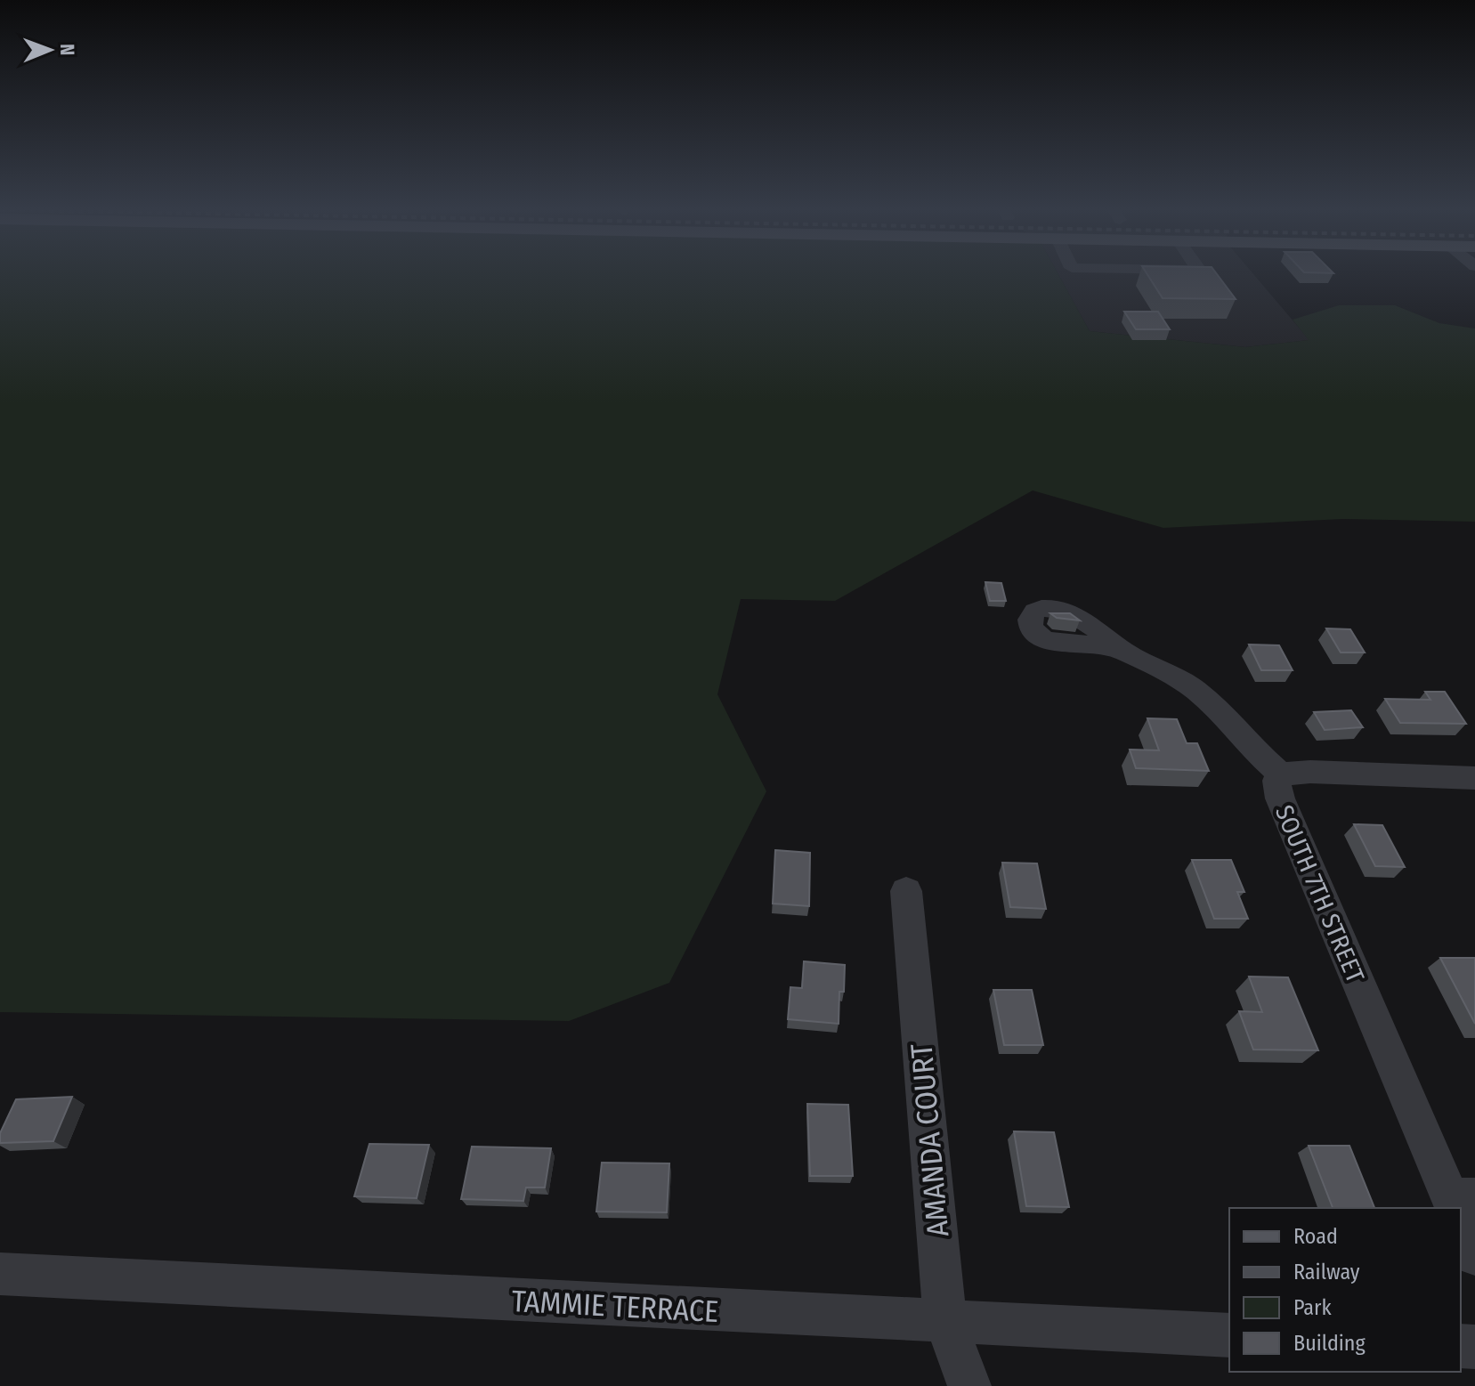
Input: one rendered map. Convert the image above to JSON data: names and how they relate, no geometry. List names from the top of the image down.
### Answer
{
  "streets": {
    "street": ["SOUTH 7TH STREET", "AMANDA COURT", "TAMMIE TERRACE"]
  },
  "crossings": [
    ["AMANDA COURT", "TAMMIE TERRACE"]
  ],
  "legend": [
    "Road",
    "Railway",
    "Park",
    "Building"
  ],
  "north": "right"
}
